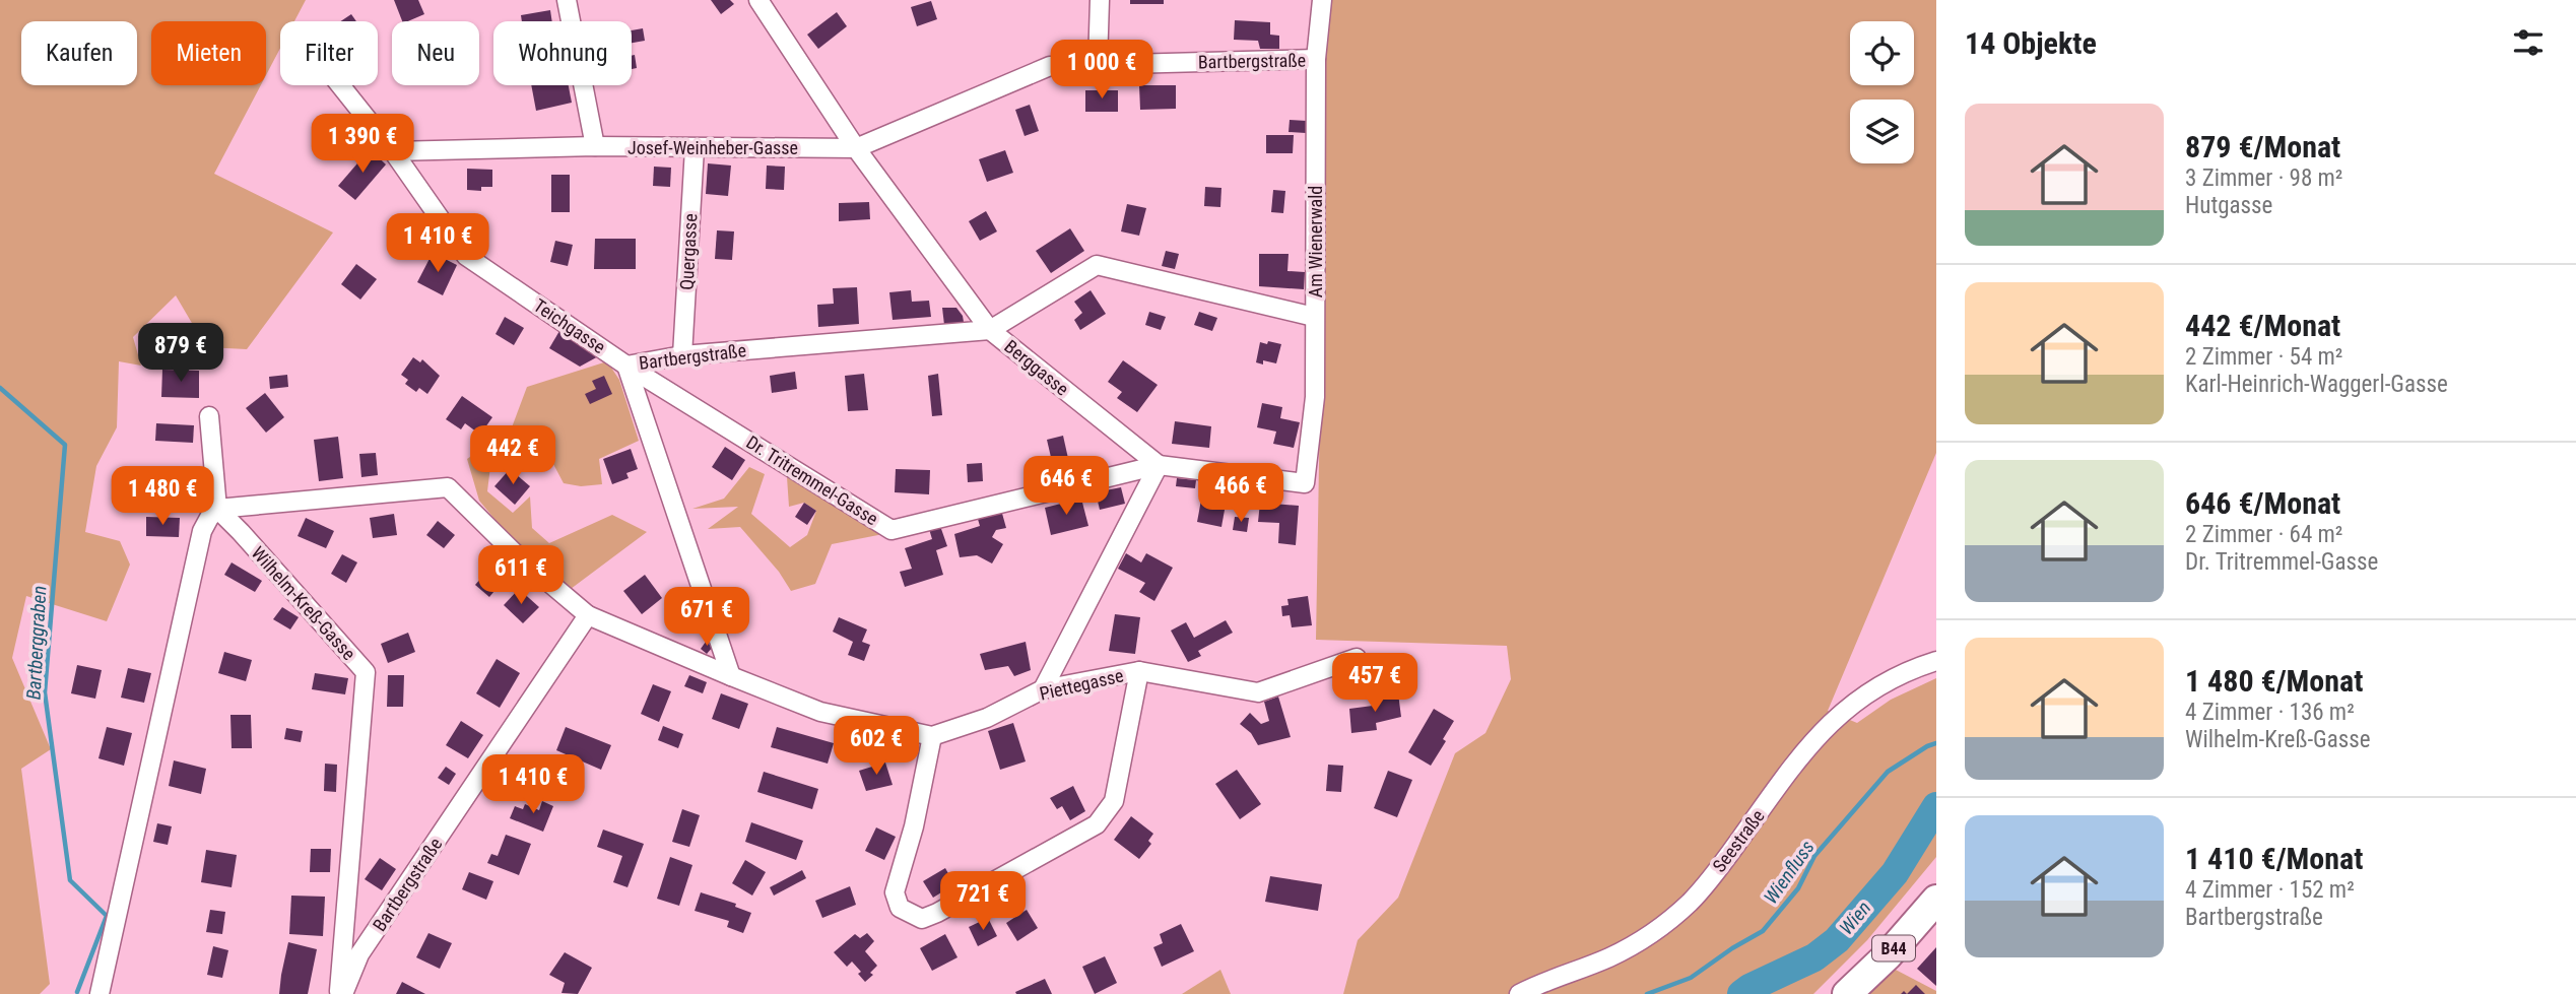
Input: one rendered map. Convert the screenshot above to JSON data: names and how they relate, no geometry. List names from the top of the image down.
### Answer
{
  "streets": {
    "main road": ["B44"],
    "street": [
      "Bartbergstraße",
      "Josef-Weinheber-Gasse",
      "Am Wienerwald",
      "Quergasse",
      "Teichgasse",
      "Berggasse",
      "Dr. Tritremmel-Gasse",
      "Wilhelm-Kreß-Gasse",
      "Piettegasse",
      "Seestraße"
    ]
  },
  "crossings": [
    ["Bartbergstraße", "Josef-Weinheber-Gasse"],
    ["Bartbergstraße", "Am Wienerwald"],
    ["Bartbergstraße", "Quergasse"],
    ["Bartbergstraße", "Teichgasse"],
    ["Bartbergstraße", "Berggasse"],
    ["Bartbergstraße", "Dr. Tritremmel-Gasse"],
    ["Bartbergstraße", "Wilhelm-Kreß-Gasse"],
    ["Bartbergstraße", "Piettegasse"],
    ["Josef-Weinheber-Gasse", "Quergasse"],
    ["Josef-Weinheber-Gasse", "Teichgasse"],
    ["Am Wienerwald", "Berggasse"],
    ["Am Wienerwald", "Dr. Tritremmel-Gasse"],
    ["Teichgasse", "Dr. Tritremmel-Gasse"],
    ["Berggasse", "Dr. Tritremmel-Gasse"]
  ],
  "water": ["Bartberggraben", "Wienfluss", "Wien"],
  "page": {
    "heading": "14 Objekte",
    "chip": [
      "Kaufen",
      "Mieten",
      "Filter",
      "Neu",
      "Wohnung"
    ],
    "price": [
      "1 000 €",
      "1 390 €",
      "1 410 €",
      "879 €",
      "442 €",
      "646 €",
      "466 €",
      "1 480 €",
      "611 €",
      "671 €",
      "457 €",
      "602 €",
      "1 410 €",
      "721 €"
    ],
    "list": [
      {
        "name": "879 €/Monat",
        "note": "3 Zimmer · 98 m² · Hutgasse"
      },
      {
        "name": "442 €/Monat",
        "note": "2 Zimmer · 54 m² · Karl-Heinrich-Waggerl-Gasse"
      },
      {
        "name": "646 €/Monat",
        "note": "2 Zimmer · 64 m² · Dr. Tritremmel-Gasse"
      },
      {
        "name": "1 480 €/Monat",
        "note": "4 Zimmer · 136 m² · Wilhelm-Kreß-Gasse"
      },
      {
        "name": "1 410 €/Monat",
        "note": "4 Zimmer · 152 m² · Bartbergstraße"
      }
    ]
  }
}
